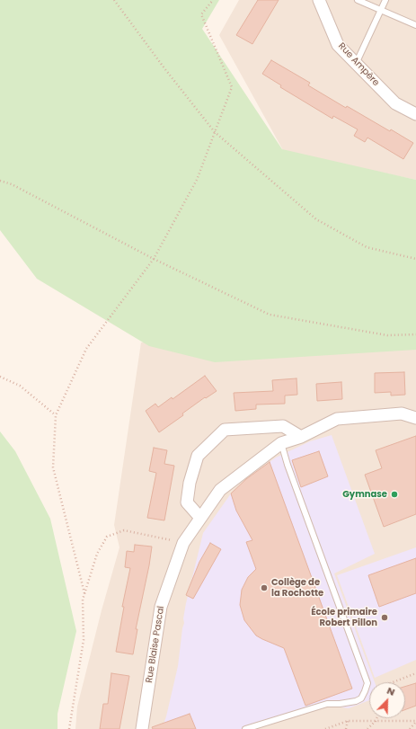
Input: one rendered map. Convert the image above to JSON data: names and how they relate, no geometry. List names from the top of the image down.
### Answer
{
  "streets": {
    "street": ["Rue Ampère", "Rue Blaise Pascal"]
  },
  "places": ["Gymnase", "Collège de la Rochotte", "École primaire Robert Pillon"],
  "north": "top right"
}
